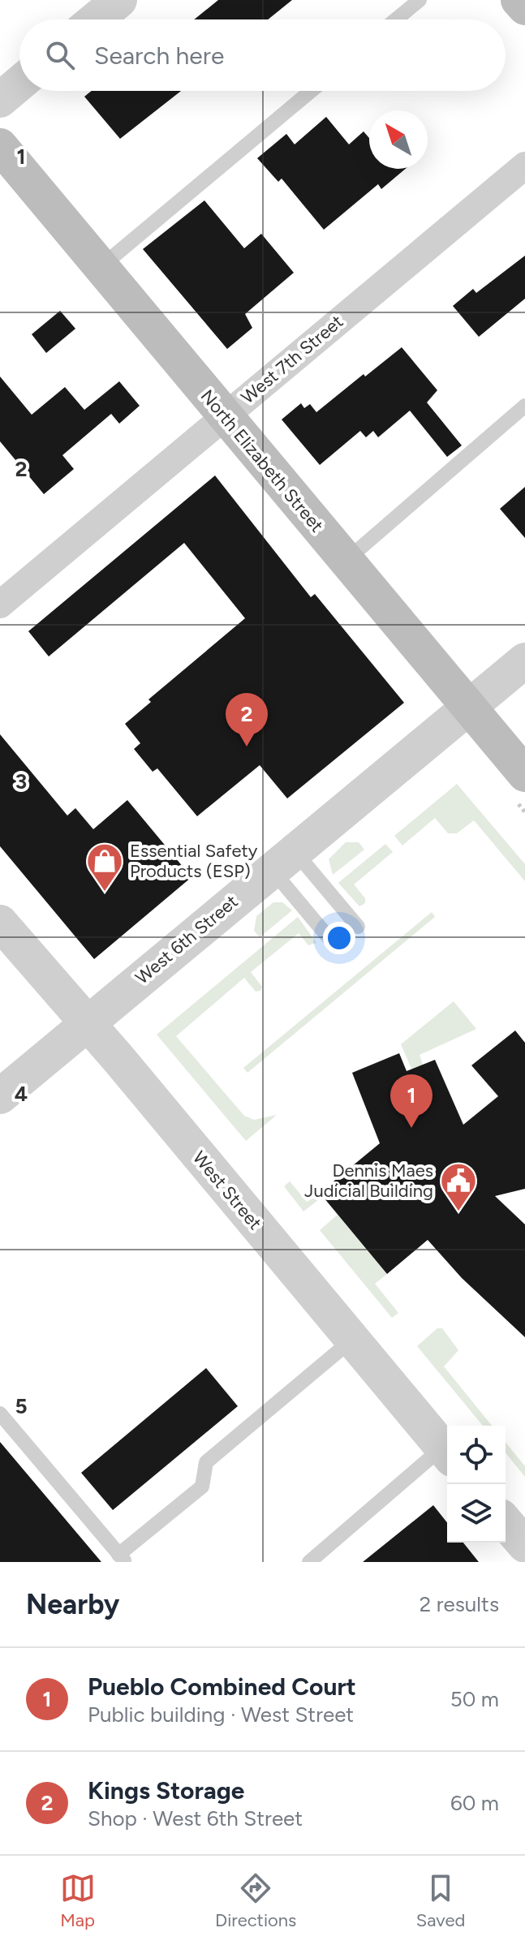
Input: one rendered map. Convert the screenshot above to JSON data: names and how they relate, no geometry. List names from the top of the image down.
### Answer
{
  "streets": {
    "main road": ["North Elizabeth Street"],
    "street": ["West 7th Street", "West 6th Street", "West Street"]
  },
  "crossings": [
    ["West 7th Street", "North Elizabeth Street"],
    ["North Elizabeth Street", "West 6th Street"],
    ["West 6th Street", "West Street"]
  ],
  "places": {
    "shop": ["Essential Safety Products (ESP)"],
    "public building": ["Dennis Maes Judicial Building"]
  },
  "north": "top left",
  "page": {
    "search": "Search here",
    "pins": ["2", "1"],
    "heading": ["Nearby", "2 results"],
    "list": [
      {
        "mark": "1",
        "name": "Pueblo Combined Court",
        "note": "Public building · West Street",
        "value": "50 m"
      },
      {
        "mark": "2",
        "name": "Kings Storage",
        "note": "Shop · West 6th Street",
        "value": "60 m"
      }
    ],
    "nav": ["Map", "Directions", "Saved"]
  },
  "grid": {
    "rows": [
      "1",
      "2",
      "3",
      "4",
      "5"
    ]
  }
}
